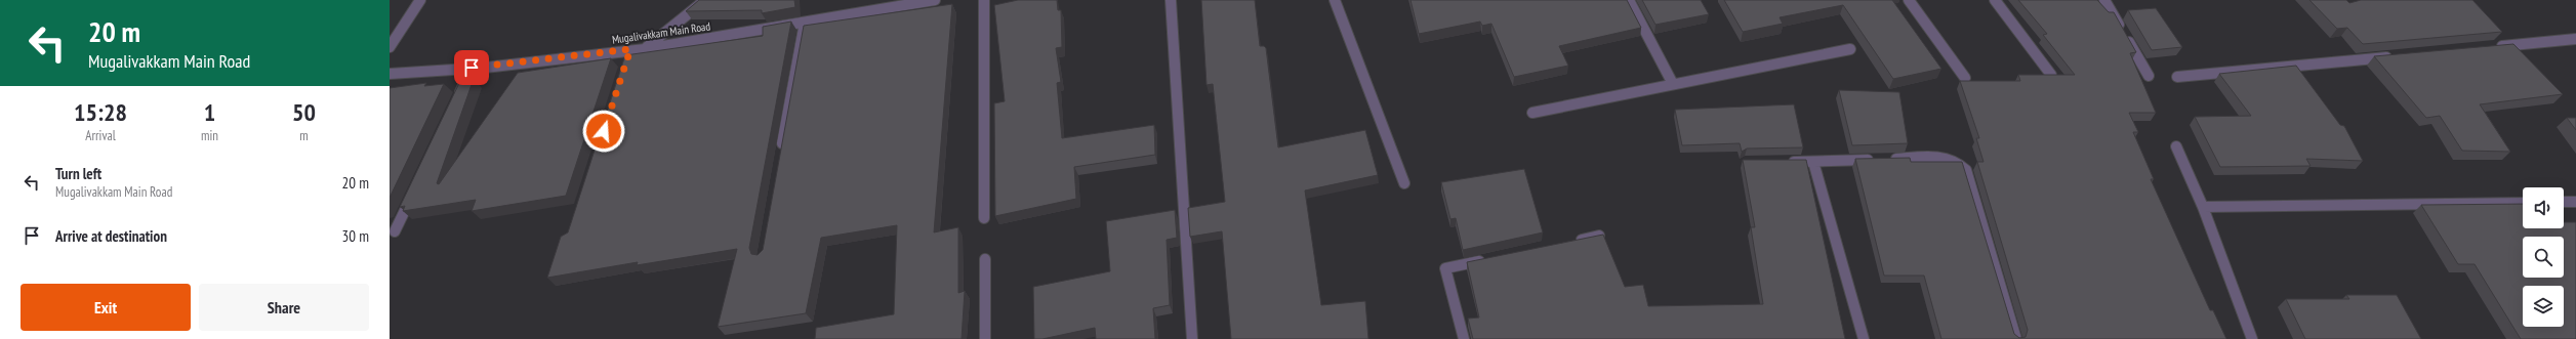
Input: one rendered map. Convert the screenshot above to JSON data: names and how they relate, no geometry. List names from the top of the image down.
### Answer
{
  "streets": {
    "street": ["Mugalivakkam Main Road"]
  },
  "page": {
    "turn": ["20 m", "Mugalivakkam Main Road"],
    "eta": [
      "15:28",
      "Arrival",
      "1",
      "min",
      "50",
      "m"
    ],
    "list": [
      {
        "name": "Turn left",
        "note": "Mugalivakkam Main Road",
        "value": "20 m"
      },
      {
        "name": "Arrive at destination",
        "value": "30 m"
      }
    ],
    "buttons": ["Exit", "Share"]
  }
}
